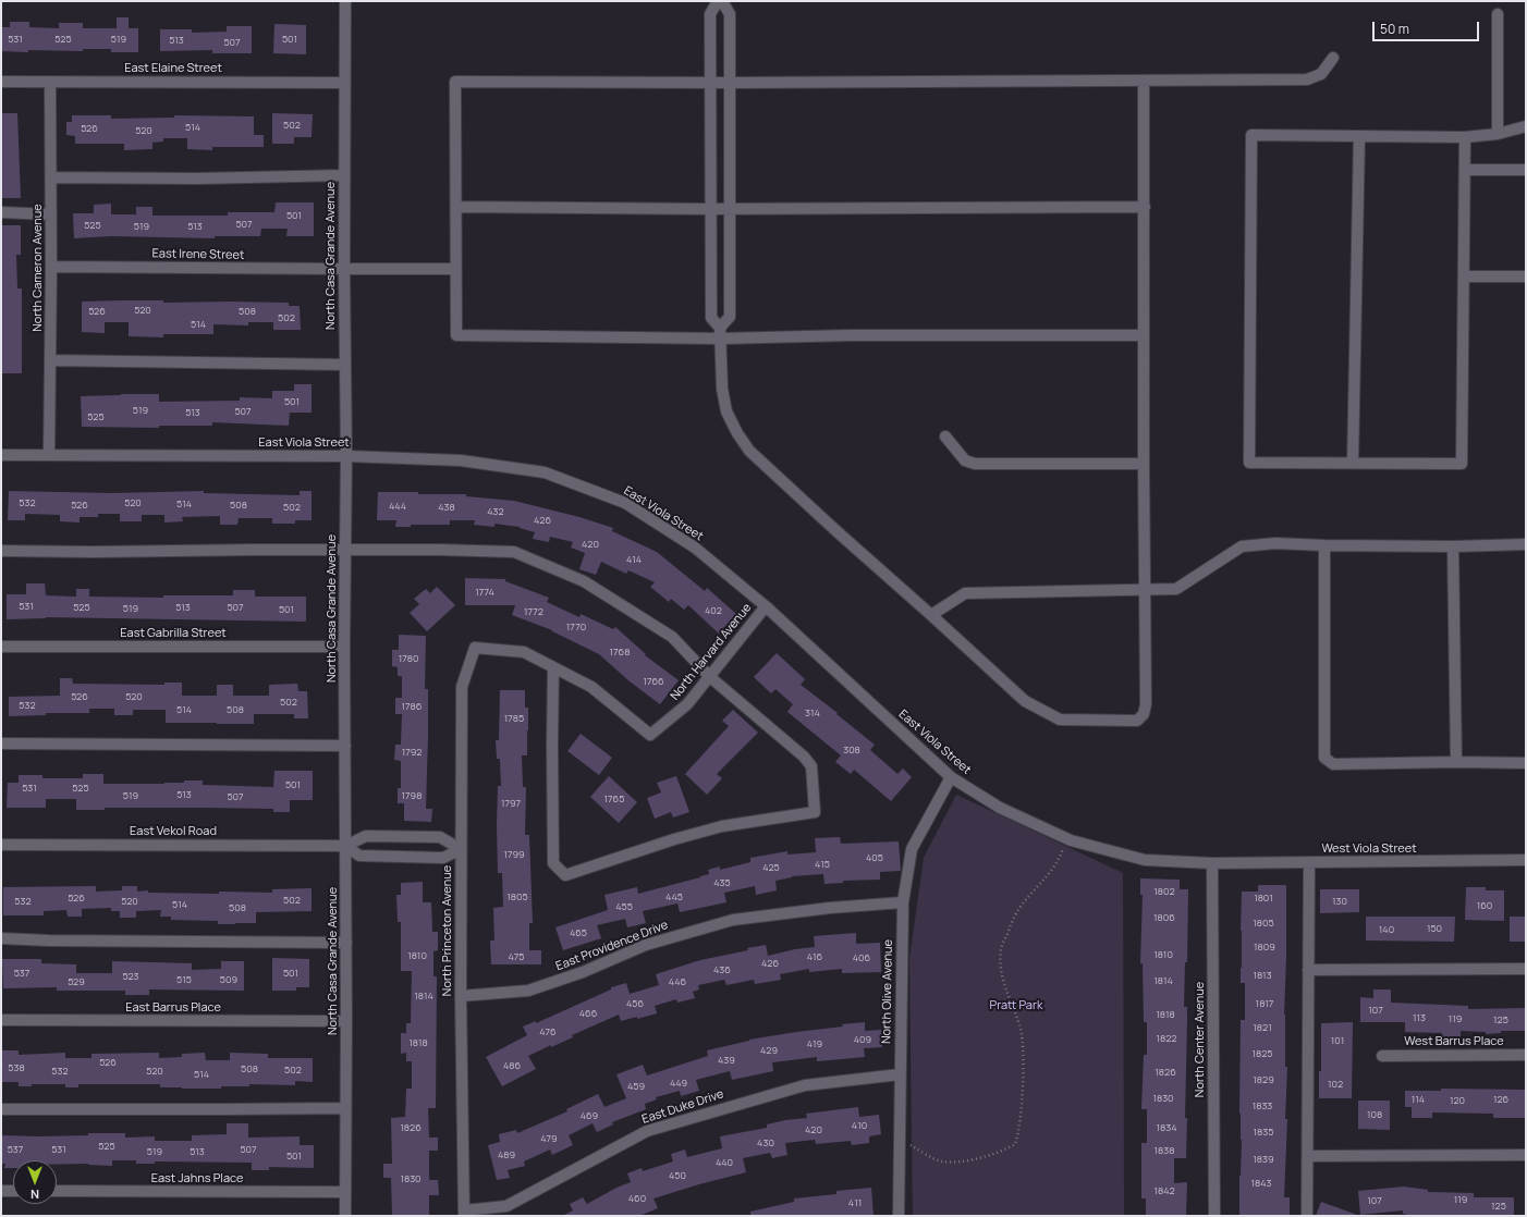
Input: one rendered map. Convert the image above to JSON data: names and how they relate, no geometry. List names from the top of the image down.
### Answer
{
  "streets": {
    "street": [
      "East Elaine Street",
      "East Irene Street",
      "North Casa Grande Avenue",
      "North Cameron Avenue",
      "East Viola Street",
      "East Gabrilla Street",
      "North Harvard Avenue",
      "East Vekol Road",
      "West Viola Street",
      "North Princeton Avenue",
      "East Providence Drive",
      "North Olive Avenue",
      "East Barrus Place",
      "North Center Avenue",
      "West Barrus Place",
      "East Duke Drive",
      "East Jahns Place"
    ]
  },
  "crossings": [
    ["East Elaine Street", "North Casa Grande Avenue"],
    ["East Elaine Street", "North Cameron Avenue"],
    ["East Irene Street", "North Casa Grande Avenue"],
    ["East Irene Street", "North Cameron Avenue"],
    ["North Casa Grande Avenue", "East Viola Street"],
    ["North Casa Grande Avenue", "East Gabrilla Street"],
    ["North Casa Grande Avenue", "East Vekol Road"],
    ["North Casa Grande Avenue", "East Barrus Place"],
    ["North Casa Grande Avenue", "East Jahns Place"],
    ["North Cameron Avenue", "East Viola Street"],
    ["East Viola Street", "North Harvard Avenue"],
    ["East Viola Street", "West Viola Street"],
    ["East Viola Street", "North Olive Avenue"],
    ["East Viola Street", "North Center Avenue"],
    ["North Harvard Avenue", "North Princeton Avenue"],
    ["East Vekol Road", "North Princeton Avenue"],
    ["West Viola Street", "North Center Avenue"],
    ["North Princeton Avenue", "East Providence Drive"],
    ["North Princeton Avenue", "East Duke Drive"],
    ["East Providence Drive", "North Olive Avenue"],
    ["North Olive Avenue", "East Duke Drive"]
  ],
  "parks": ["Pratt Park"],
  "house_numbers": [
    "531",
    "525",
    "519",
    "501",
    "513",
    "507",
    "502",
    "514",
    "526",
    "520",
    "501",
    "507",
    "525",
    "519",
    "513",
    "520",
    "526",
    "508",
    "502",
    "514",
    "501",
    "519",
    "507",
    "513",
    "525",
    "532",
    "520",
    "514",
    "526",
    "508",
    "444",
    "502",
    "438",
    "432",
    "426",
    "420",
    "414",
    "1774",
    "531",
    "525",
    "513",
    "507",
    "519",
    "501",
    "402",
    "1772",
    "1770",
    "1768",
    "1780",
    "1766",
    "526",
    "520",
    "502",
    "532",
    "1786",
    "514",
    "508",
    "314",
    "1785",
    "308",
    "1792",
    "501",
    "531",
    "525",
    "513",
    "519",
    "1798",
    "507",
    "1765",
    "1797",
    "1799",
    "405",
    "415",
    "425",
    "435",
    "1802",
    "1805",
    "445",
    "526",
    "1801",
    "502",
    "532",
    "520",
    "130",
    "514",
    "160",
    "455",
    "508",
    "1806",
    "1805",
    "150",
    "140",
    "465",
    "1809",
    "1810",
    "1810",
    "475",
    "416",
    "406",
    "426",
    "436",
    "537",
    "501",
    "1813",
    "523",
    "515",
    "509",
    "1814",
    "529",
    "446",
    "1814",
    "456",
    "1817",
    "107",
    "466",
    "1818",
    "113",
    "119",
    "125",
    "1821",
    "476",
    "1822",
    "409",
    "101",
    "1818",
    "419",
    "429",
    "1825",
    "439",
    "526",
    "486",
    "538",
    "508",
    "502",
    "532",
    "520",
    "1826",
    "514",
    "1829",
    "449",
    "102",
    "459",
    "1830",
    "114",
    "126",
    "120",
    "1833",
    "108",
    "469",
    "410",
    "1826",
    "1834",
    "420",
    "1835",
    "479",
    "430",
    "525",
    "537",
    "531",
    "507",
    "1838",
    "519",
    "513",
    "489",
    "501",
    "1839",
    "440",
    "450",
    "1830",
    "1843",
    "1842",
    "460",
    "119",
    "107",
    "411",
    "125"
  ],
  "scale_bar": "50 m",
  "north": "bottom"
}
